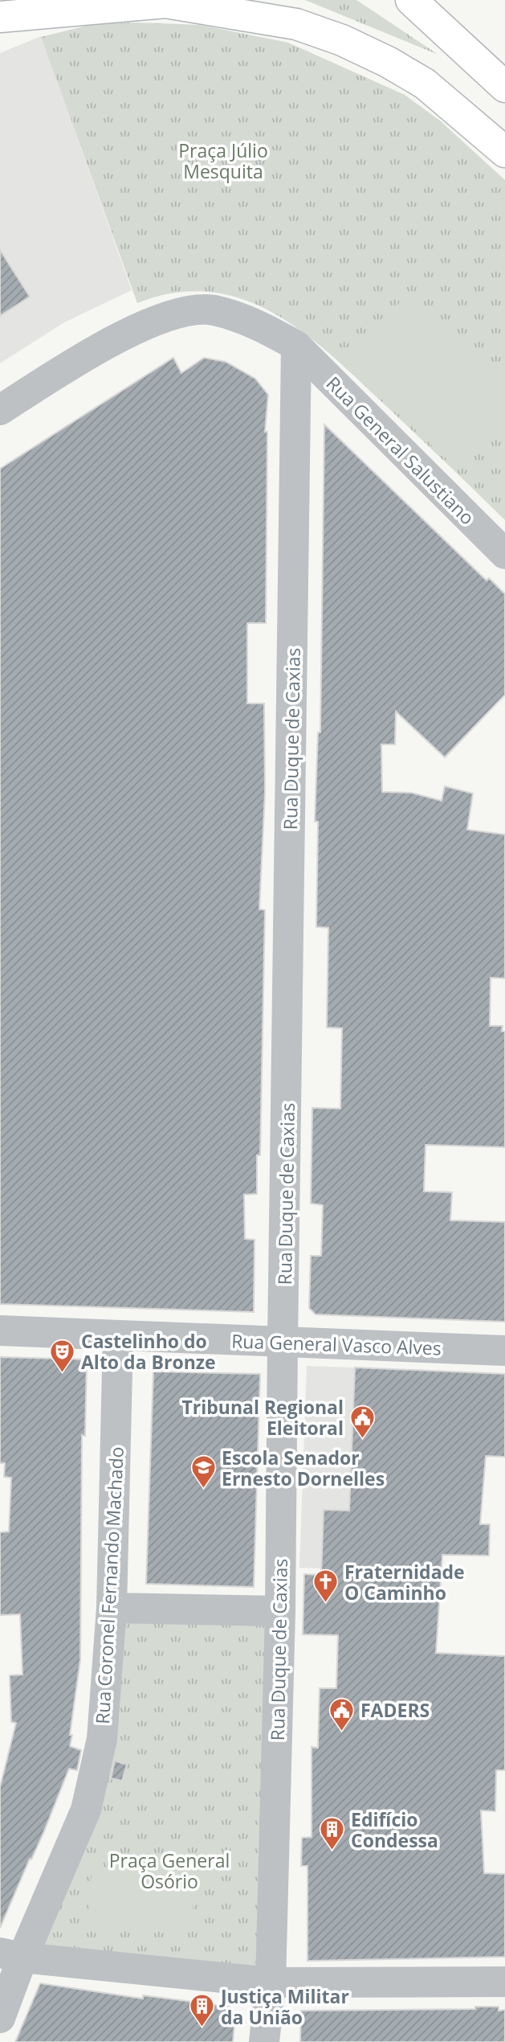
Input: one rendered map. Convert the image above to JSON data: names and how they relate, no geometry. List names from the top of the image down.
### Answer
{
  "streets": {
    "street": [
      "Rua General Salustiano",
      "Rua Duque de Caxias",
      "Rua General Vasco Alves",
      "Rua Coronel Fernando Machado"
    ]
  },
  "crossings": [
    ["Rua General Salustiano", "Rua Duque de Caxias"],
    ["Rua Duque de Caxias", "Rua General Vasco Alves"],
    ["Rua General Vasco Alves", "Rua Coronel Fernando Machado"]
  ],
  "parks": ["Praça Júlio Mesquita", "Praça General Osório"],
  "places": {
    "theatre": ["Castelinho do Alto da Bronze"],
    "public building": ["Tribunal Regional Eleitoral", "FADERS"],
    "school or university": ["Escola Senador Ernesto Dornelles"],
    "church": ["Fraternidade O Caminho"],
    "building": ["Edifício Condessa", "Justiça Militar da União"]
  }
}
